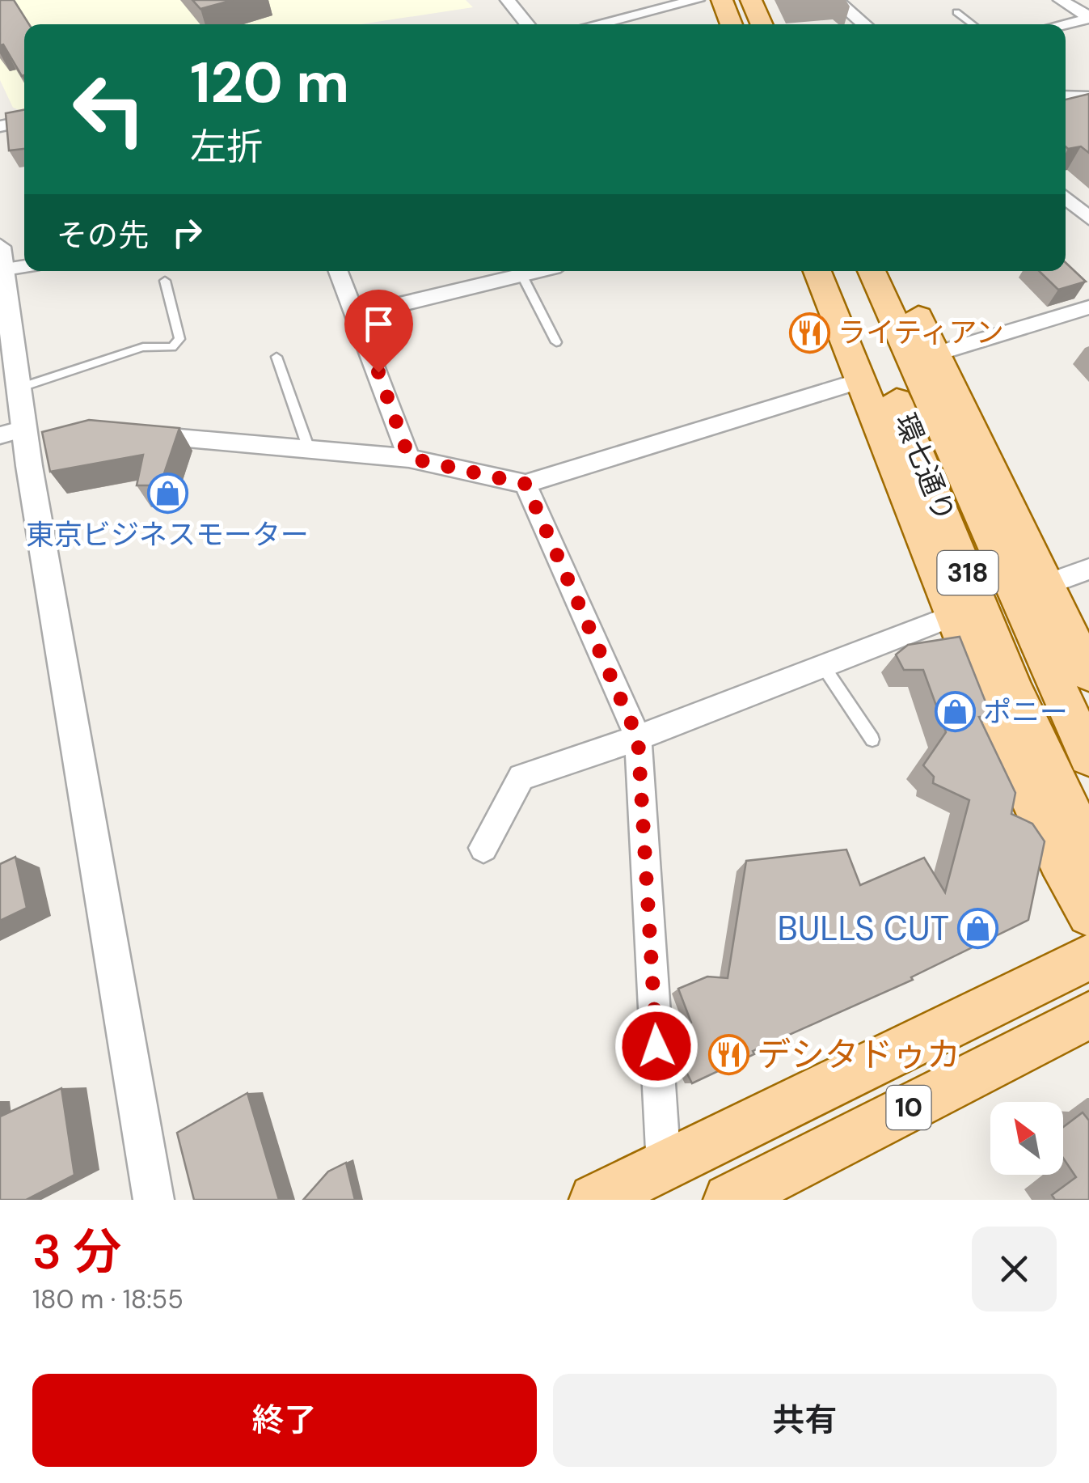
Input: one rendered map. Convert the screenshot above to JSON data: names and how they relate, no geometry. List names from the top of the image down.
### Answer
{
  "streets": {
    "main road": ["環七通り", "318", "10"]
  },
  "crossings": [
    ["環七通り", "318"]
  ],
  "places": {
    "restaurant": ["ライティアン", "デシタドゥカ"],
    "shop": ["東京ビジネスモーター", "ポニー", "BULLS CUT"]
  },
  "north": "top left",
  "page": {
    "turn": ["120 m", "左折"],
    "then": "その先",
    "heading": ["3 分", "180 m · 18:55"],
    "buttons": ["終了", "共有"]
  }
}
